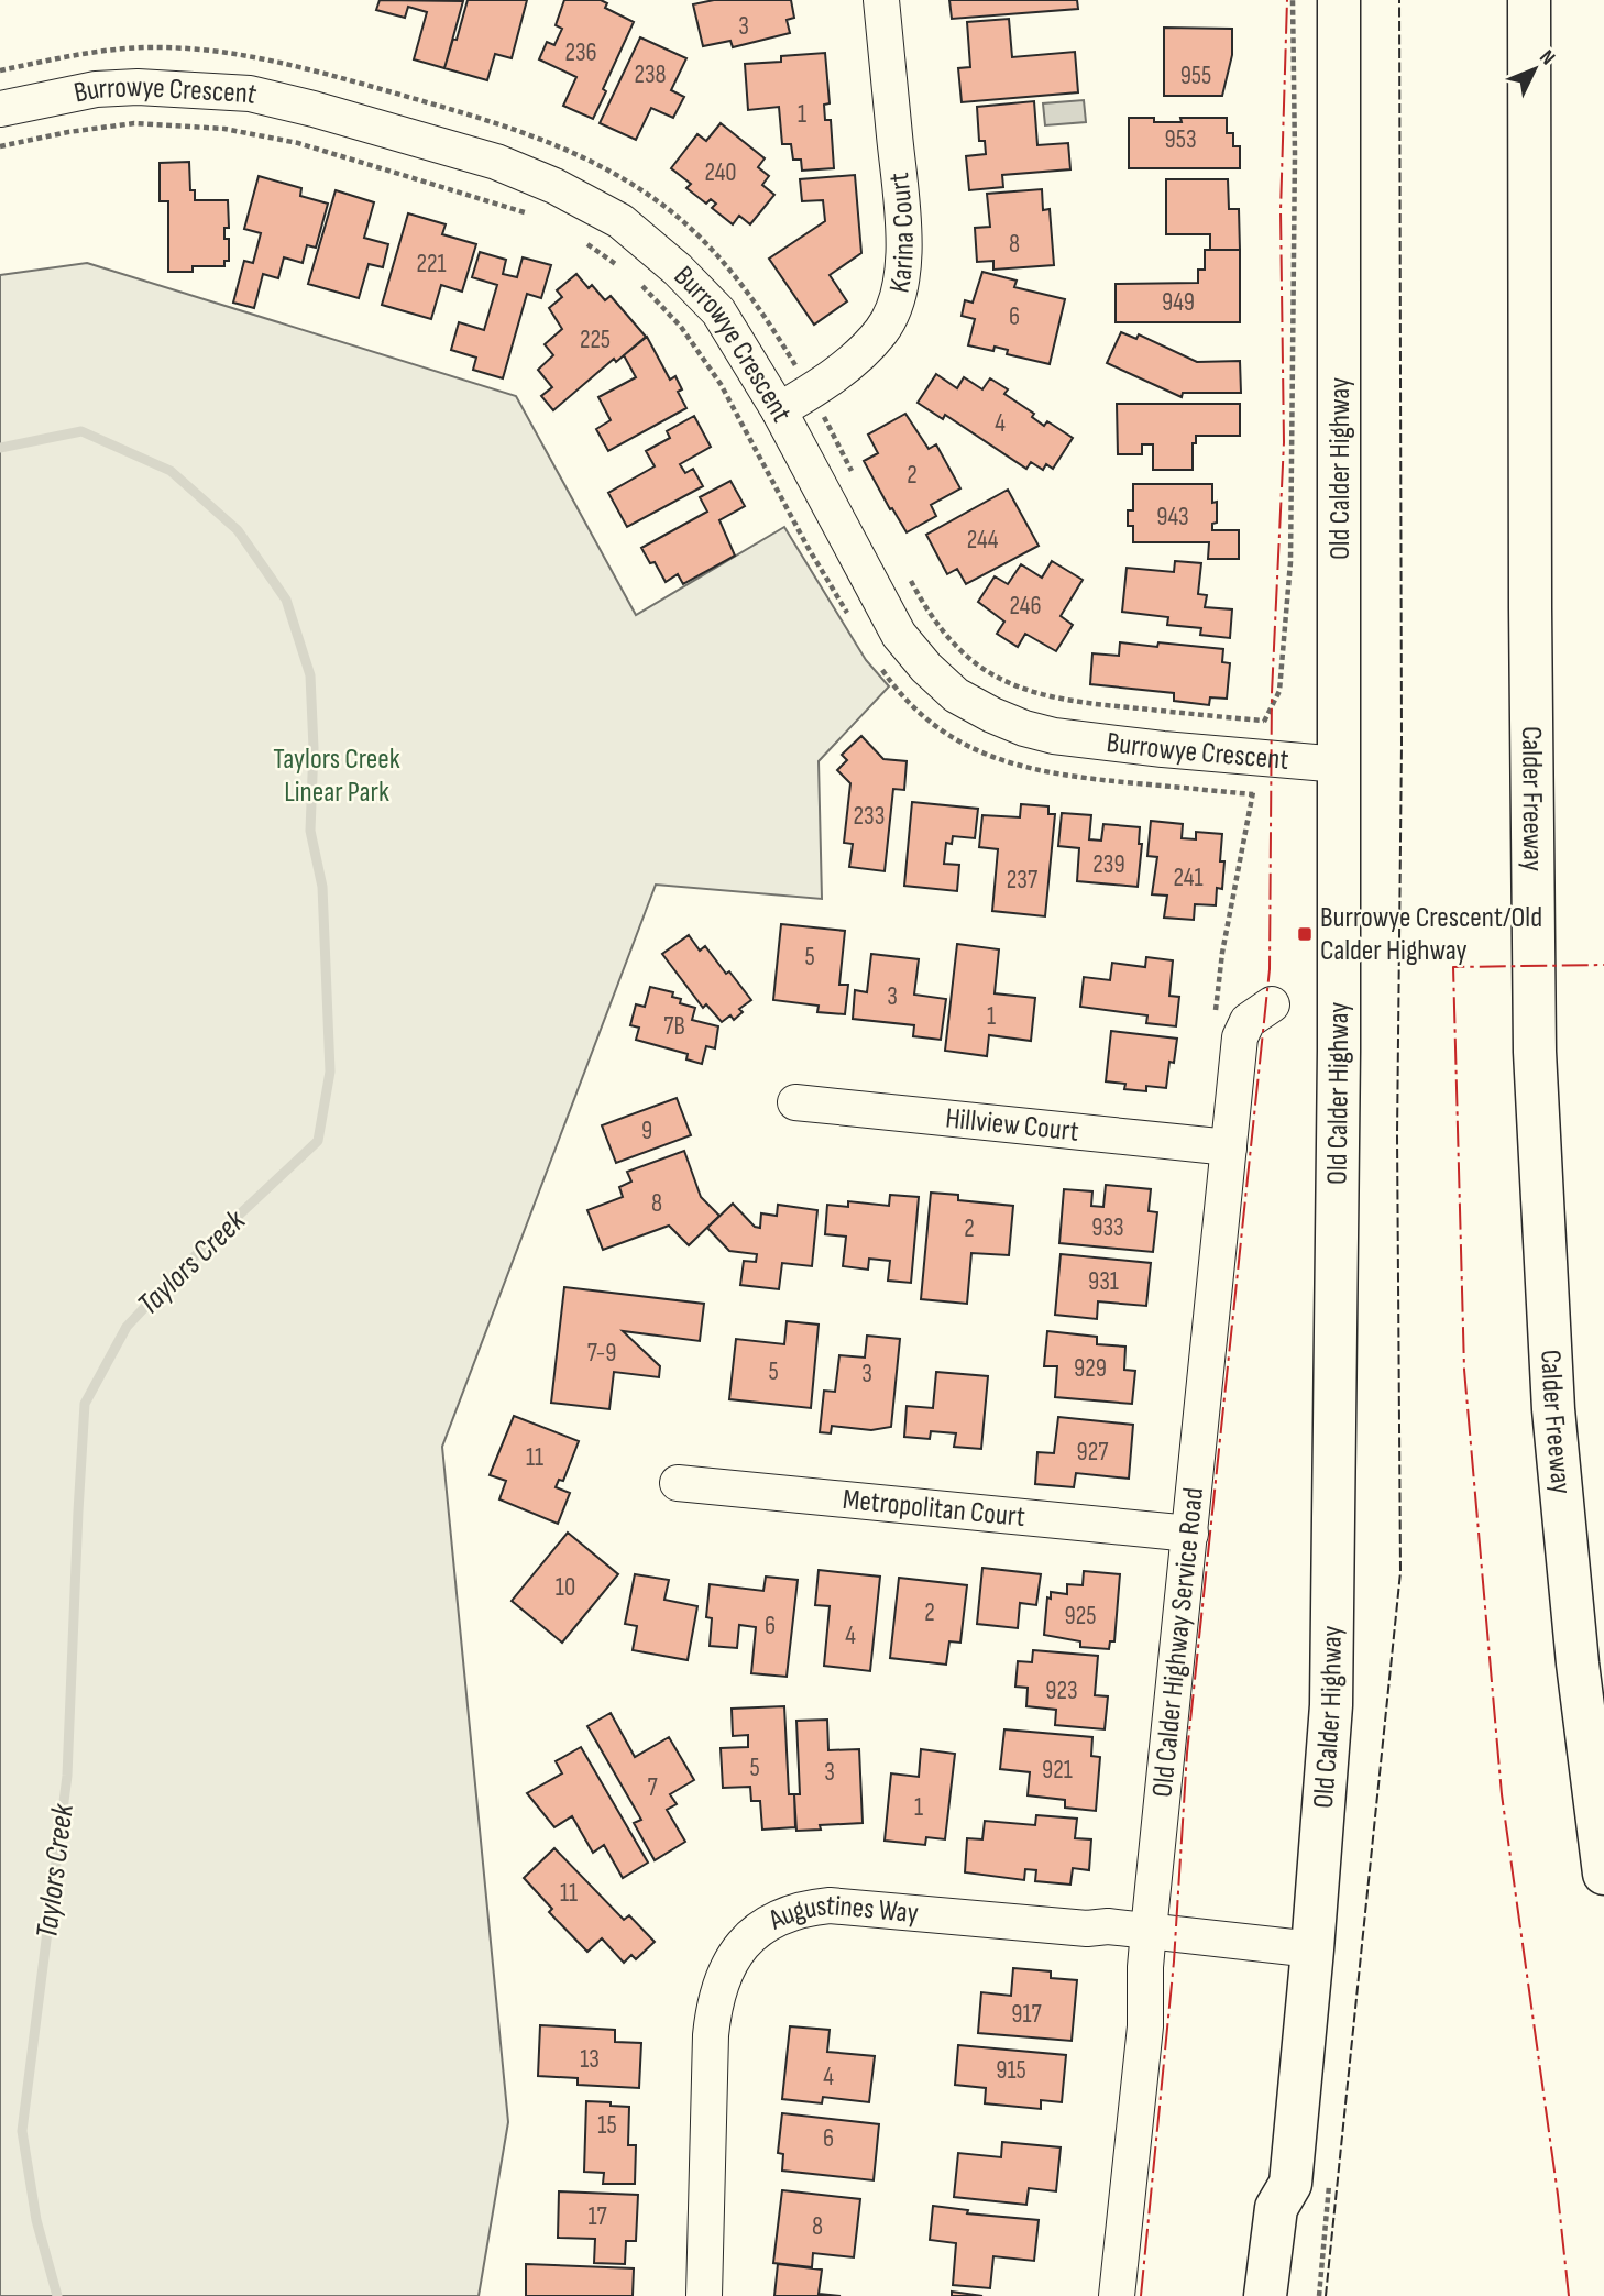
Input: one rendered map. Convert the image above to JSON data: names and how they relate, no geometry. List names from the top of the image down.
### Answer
{
  "streets": {
    "main road": ["Old Calder Highway", "Calder Freeway"],
    "street": [
      "Burrowye Crescent",
      "Karina Court",
      "Hillview Court",
      "Metropolitan Court",
      "Old Calder Highway Service Road",
      "Augustines Way"
    ]
  },
  "crossings": [
    ["Burrowye Crescent", "Karina Court"],
    ["Burrowye Crescent", "Old Calder Highway"],
    ["Old Calder Highway", "Augustines Way"],
    ["Hillview Court", "Old Calder Highway Service Road"],
    ["Metropolitan Court", "Old Calder Highway Service Road"],
    ["Old Calder Highway Service Road", "Augustines Way"]
  ],
  "water": ["Taylors Creek"],
  "parks": ["Taylors Creek Linear Park"],
  "places": {
    "transit": ["Burrowye Crescent/Old Calder Highway"]
  },
  "house_numbers": [
    "3",
    "236",
    "238",
    "955",
    "1",
    "953",
    "240",
    "8",
    "221",
    "949",
    "6",
    "225",
    "4",
    "2",
    "943",
    "244",
    "246",
    "233",
    "239",
    "241",
    "237",
    "5",
    "3",
    "1",
    "7B",
    "9",
    "8",
    "933",
    "2",
    "931",
    "7-9",
    "929",
    "5",
    "3",
    "927",
    "11",
    "10",
    "2",
    "925",
    "6",
    "4",
    "923",
    "5",
    "921",
    "3",
    "7",
    "1",
    "11",
    "917",
    "13",
    "915",
    "4",
    "15",
    "6",
    "17",
    "8"
  ],
  "north": "top right"
}
